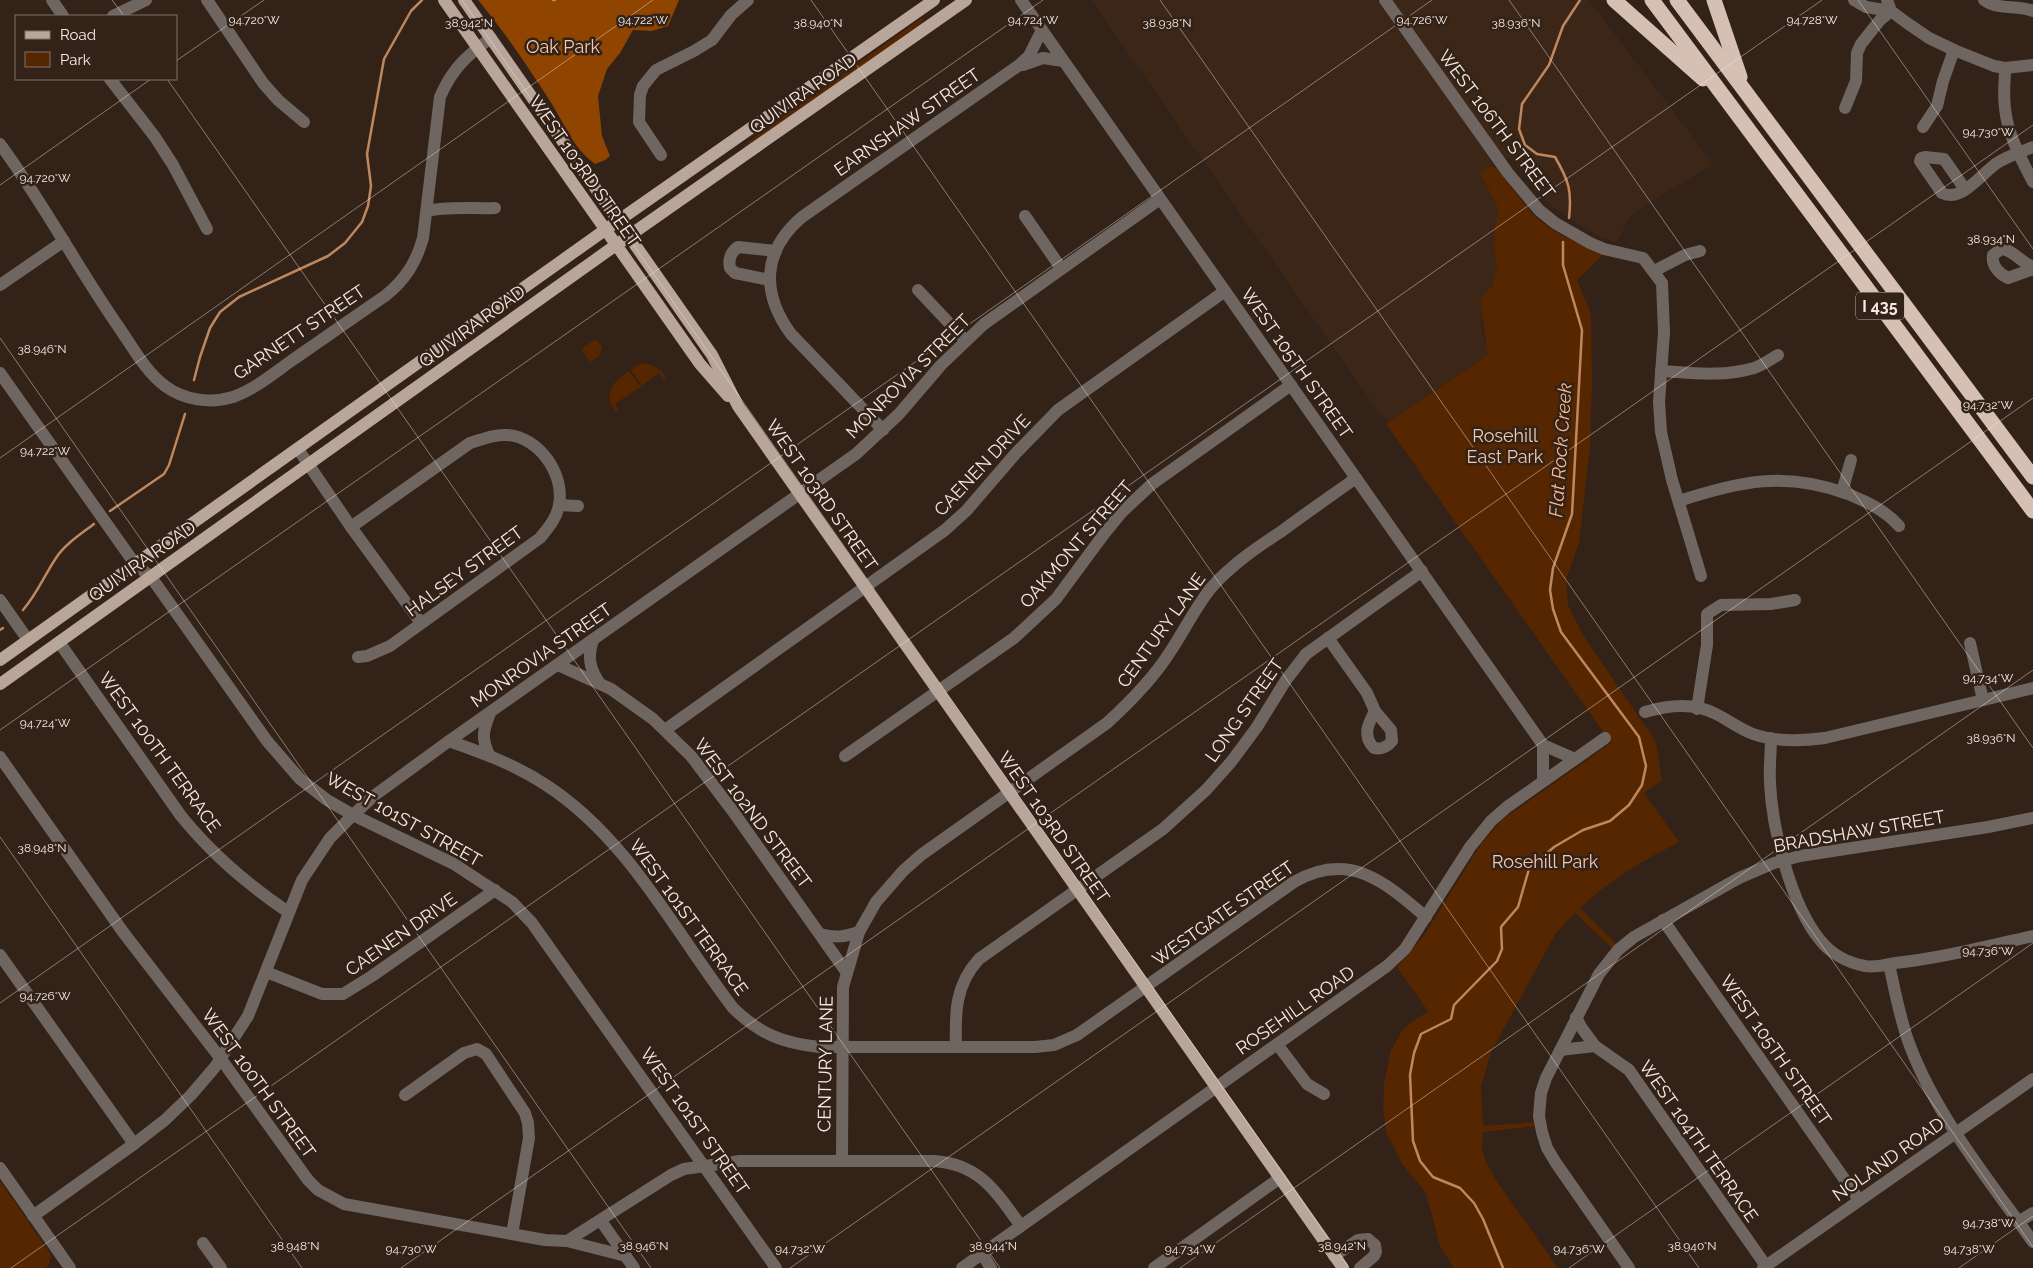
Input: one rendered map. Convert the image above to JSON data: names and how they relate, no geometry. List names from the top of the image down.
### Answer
{
  "streets": {
    "highway": ["I 435"],
    "main road": ["QUIVIRA ROAD", "WEST 103RD STREET"],
    "street": [
      "EARNSHAW STREET",
      "WEST 106TH STREET",
      "GARNETT STREET",
      "WEST 105TH STREET",
      "MONROVIA STREET",
      "CAENEN DRIVE",
      "OAKMONT STREET",
      "HALSEY STREET",
      "CENTURY LANE",
      "LONG STREET",
      "WEST 100TH TERRACE",
      "WEST 102ND STREET",
      "WEST 101ST STREET",
      "BRADSHAW STREET",
      "WESTGATE STREET",
      "WEST 101ST TERRACE",
      "ROSEHILL ROAD",
      "WEST 100TH STREET",
      "WEST 104TH TERRACE",
      "NOLAND ROAD"
    ]
  },
  "crossings": [
    ["QUIVIRA ROAD", "WEST 103RD STREET"],
    ["QUIVIRA ROAD", "WEST 100TH TERRACE"],
    ["QUIVIRA ROAD", "WEST 101ST STREET"],
    ["EARNSHAW STREET", "WEST 105TH STREET"],
    ["EARNSHAW STREET", "MONROVIA STREET"],
    ["WEST 103RD STREET", "GARNETT STREET"],
    ["WEST 103RD STREET", "MONROVIA STREET"],
    ["WEST 103RD STREET", "CAENEN DRIVE"],
    ["WEST 103RD STREET", "OAKMONT STREET"],
    ["WEST 103RD STREET", "CENTURY LANE"],
    ["WEST 103RD STREET", "LONG STREET"],
    ["WEST 103RD STREET", "WESTGATE STREET"],
    ["WEST 103RD STREET", "WEST 101ST TERRACE"],
    ["WEST 103RD STREET", "ROSEHILL ROAD"],
    ["WEST 105TH STREET", "MONROVIA STREET"],
    ["WEST 105TH STREET", "CAENEN DRIVE"],
    ["WEST 105TH STREET", "OAKMONT STREET"],
    ["WEST 105TH STREET", "CENTURY LANE"],
    ["WEST 105TH STREET", "LONG STREET"],
    ["WEST 105TH STREET", "BRADSHAW STREET"],
    ["WEST 105TH STREET", "NOLAND ROAD"],
    ["MONROVIA STREET", "CAENEN DRIVE"],
    ["MONROVIA STREET", "WEST 100TH TERRACE"],
    ["MONROVIA STREET", "WEST 102ND STREET"],
    ["MONROVIA STREET", "WEST 101ST STREET"],
    ["MONROVIA STREET", "WEST 101ST TERRACE"],
    ["MONROVIA STREET", "WEST 100TH STREET"],
    ["CAENEN DRIVE", "WEST 102ND STREET"],
    ["CAENEN DRIVE", "WEST 101ST STREET"],
    ["CENTURY LANE", "WEST 102ND STREET"],
    ["CENTURY LANE", "WEST 101ST TERRACE"],
    ["LONG STREET", "WEST 101ST TERRACE"],
    ["BRADSHAW STREET", "WEST 104TH TERRACE"],
    ["WESTGATE STREET", "WEST 101ST TERRACE"],
    ["WESTGATE STREET", "ROSEHILL ROAD"],
    ["WEST 104TH TERRACE", "NOLAND ROAD"]
  ],
  "water": ["Flat Rock Creek"],
  "parks": ["Oak Park", "Rosehill East Park", "Rosehill Park"],
  "legend": ["Road", "Park"],
  "coordinates": [
    "94.720°W",
    "94.724°W",
    "94.726°W",
    "94.728°W",
    "94.722°W",
    "38.940°N",
    "38.942°N",
    "38.938°N",
    "38.936°N",
    "94.730°W",
    "38.934°N",
    "38.946°N",
    "94.732°W",
    "94.734°W",
    "38.948°N",
    "94.736°W",
    "94.738°W",
    "38.944°N"
  ]
}
